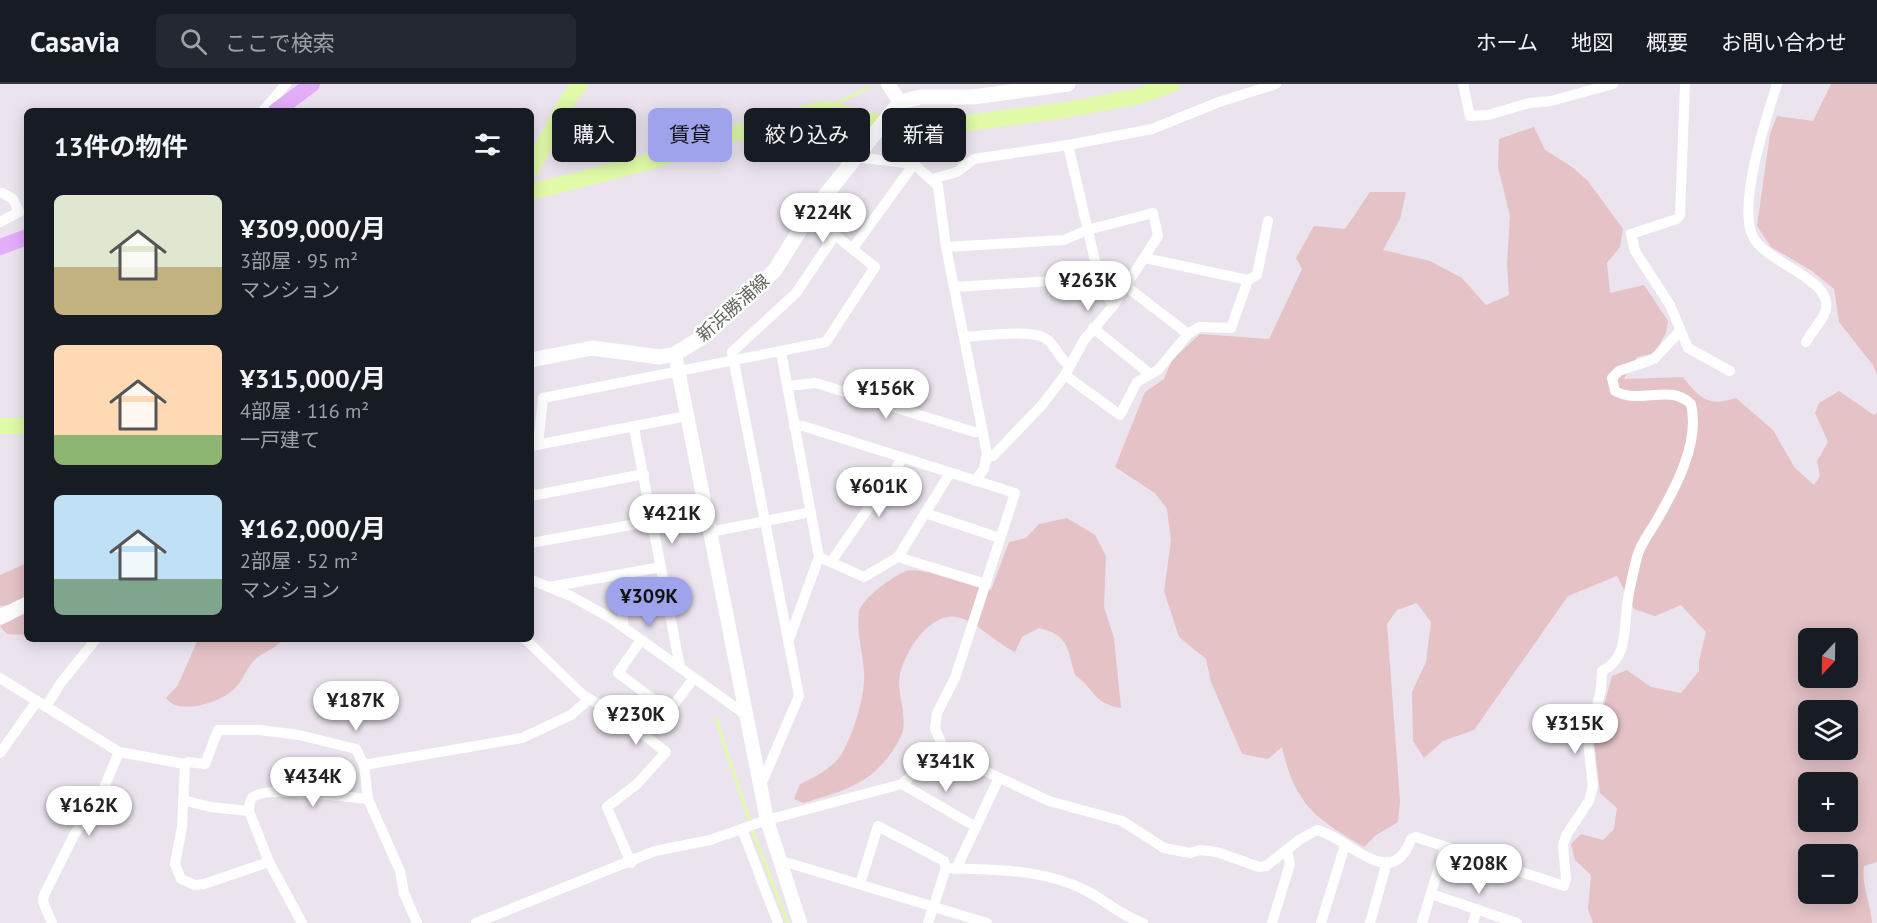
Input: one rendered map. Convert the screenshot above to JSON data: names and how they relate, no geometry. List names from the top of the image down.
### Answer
{
  "streets": {
    "main road": ["新浜勝浦線"]
  },
  "north": "bottom",
  "page": {
    "header": "Casavia",
    "search": "ここで検索",
    "nav": [
      "ホーム",
      "地図",
      "概要",
      "お問い合わせ"
    ],
    "chip": [
      "購入",
      "賃貸",
      "絞り込み",
      "新着"
    ],
    "heading": "13件の物件",
    "list": [
      {
        "name": "¥309,000/月",
        "note": "3部屋 · 95 m² · マンション"
      },
      {
        "name": "¥315,000/月",
        "note": "4部屋 · 116 m² · 一戸建て"
      },
      {
        "name": "¥162,000/月",
        "note": "2部屋 · 52 m² · マンション"
      }
    ],
    "price": [
      "¥224K",
      "¥263K",
      "¥156K",
      "¥601K",
      "¥421K",
      "¥309K",
      "¥187K",
      "¥230K",
      "¥315K",
      "¥341K",
      "¥434K",
      "¥162K",
      "¥208K"
    ],
    "map_buttons": ["+", "−"]
  }
}
